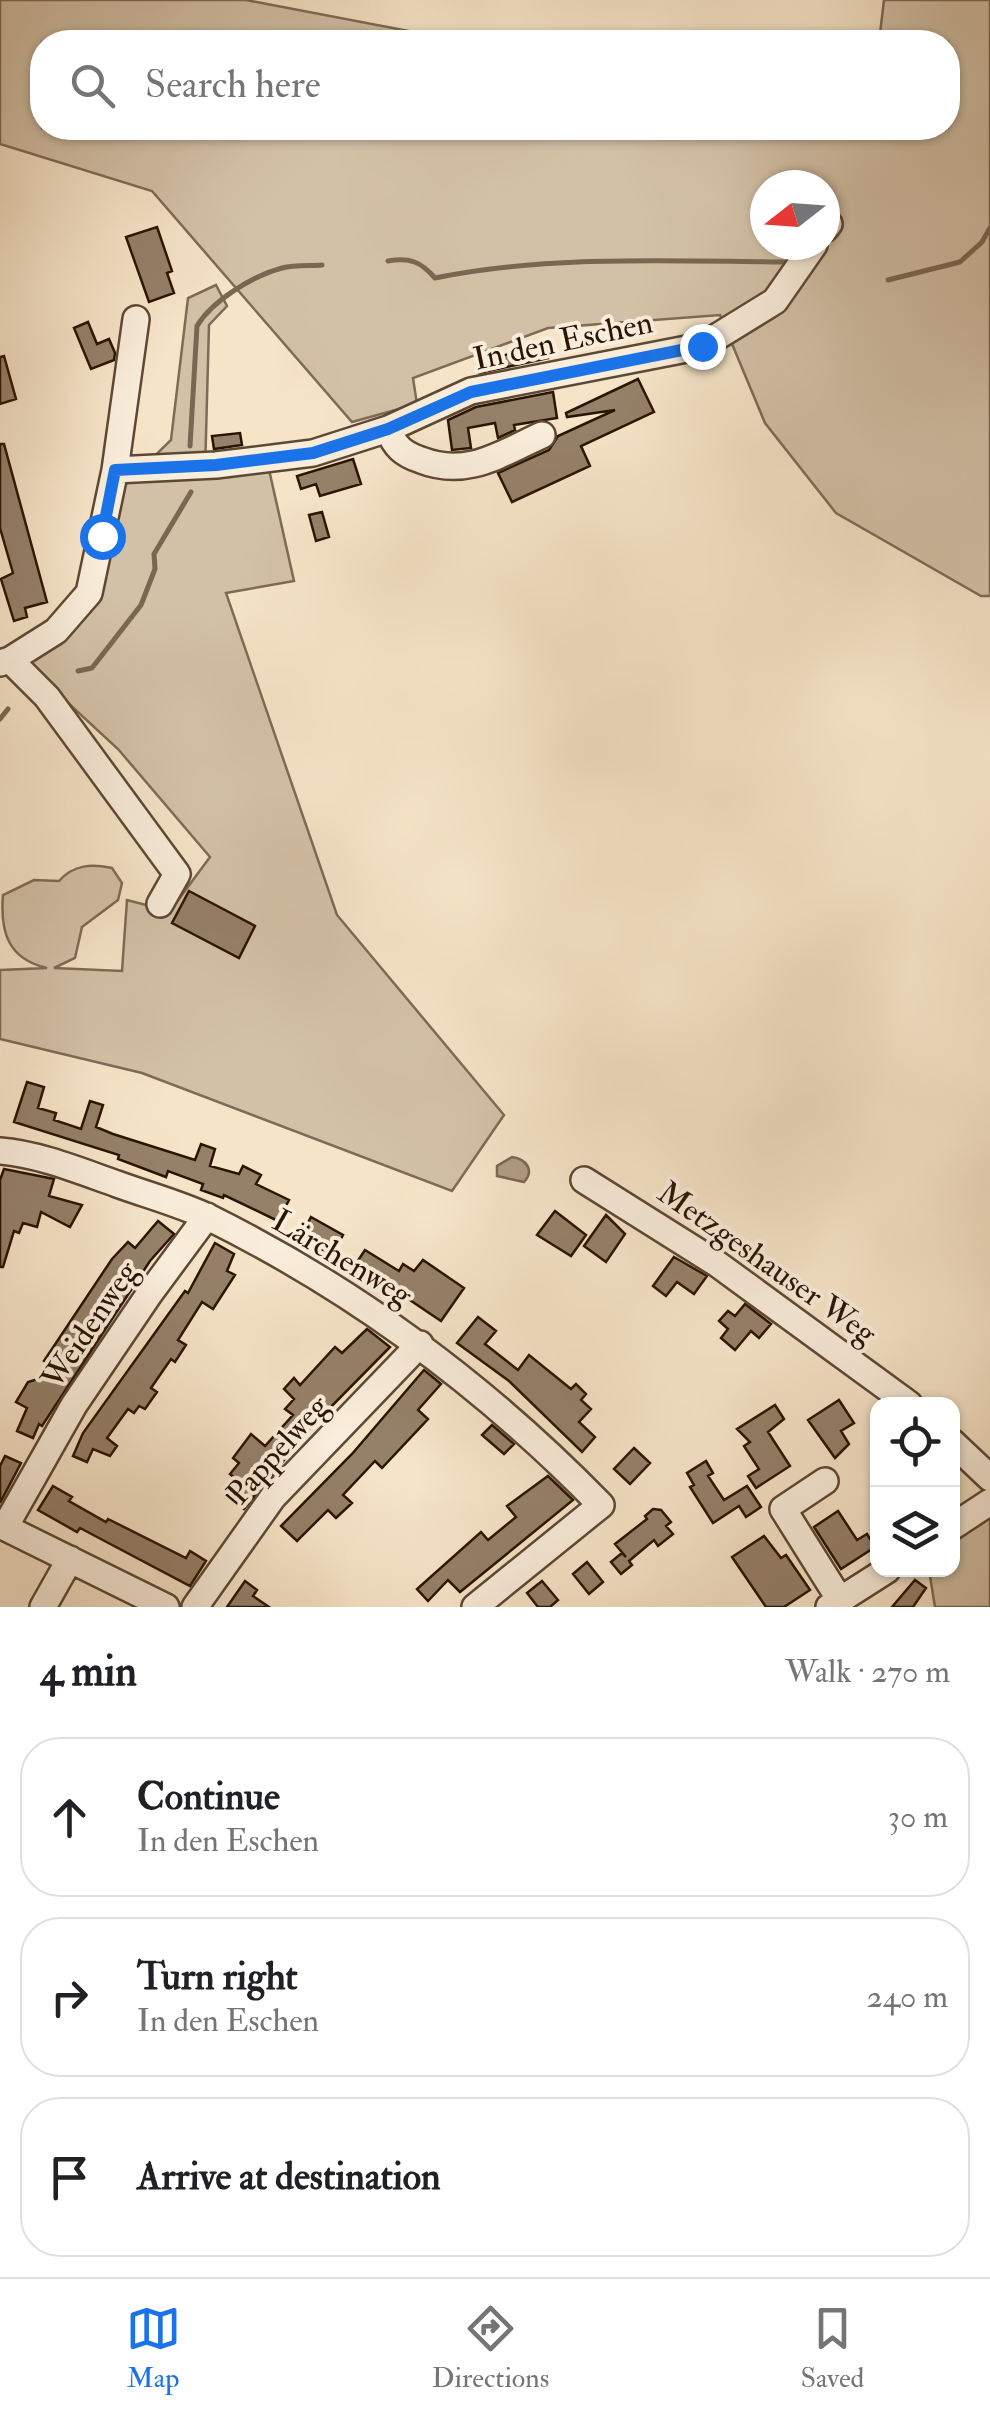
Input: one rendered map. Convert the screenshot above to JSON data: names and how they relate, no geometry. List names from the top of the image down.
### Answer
{
  "streets": {
    "street": [
      "In den Eschen",
      "Lärchenweg",
      "Metzgeshauser Weg",
      "Weidenweg",
      "Pappelweg"
    ]
  },
  "crossings": [
    ["Lärchenweg", "Weidenweg"],
    ["Lärchenweg", "Pappelweg"]
  ],
  "north": "left",
  "page": {
    "search": "Search here",
    "heading": ["4 min", "Walk · 270 m"],
    "list": [
      ["Continue", "In den Eschen", "30 m"],
      ["Turn right", "In den Eschen", "240 m"],
      "Arrive at destination"
    ],
    "nav": ["Map", "Directions", "Saved"]
  }
}
